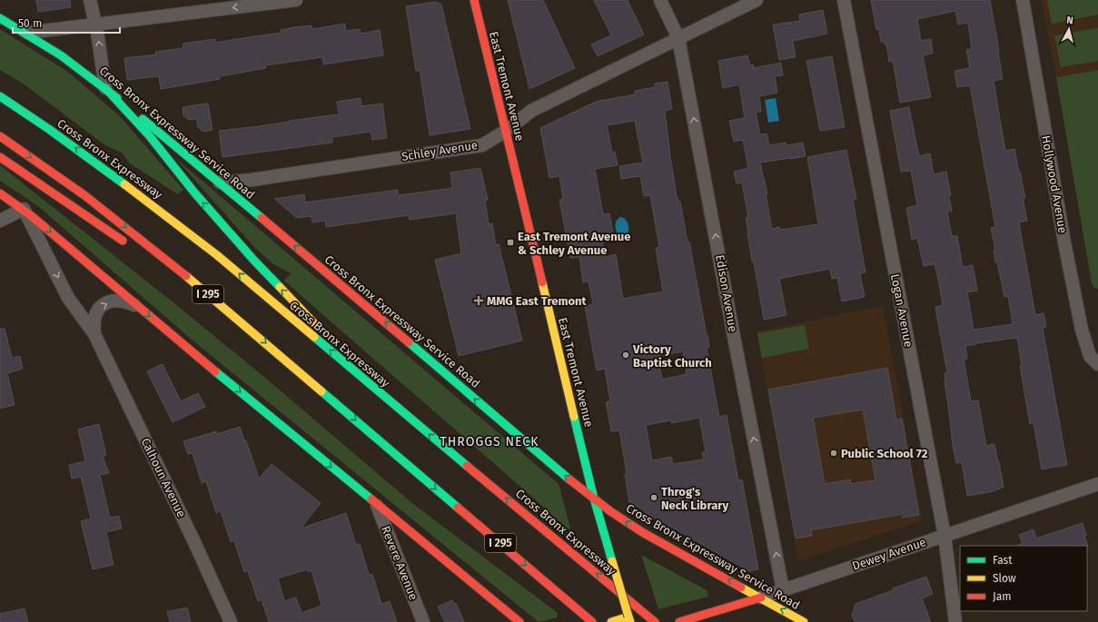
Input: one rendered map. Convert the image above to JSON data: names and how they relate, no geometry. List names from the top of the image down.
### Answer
{
  "streets": {
    "main road": [
      "East Tremont Avenue",
      "Cross Bronx Expressway Service Road",
      "Cross Bronx Expressway",
      "I 295",
      "Dewey Avenue"
    ],
    "street": [
      "Schley Avenue",
      "Hollywood Avenue",
      "Edison Avenue",
      "Logan Avenue",
      "Calhoun Avenue",
      "Revere Avenue"
    ]
  },
  "crossings": [
    ["East Tremont Avenue", "Cross Bronx Expressway Service Road"],
    ["East Tremont Avenue", "Schley Avenue"],
    ["Cross Bronx Expressway Service Road", "Schley Avenue"],
    ["Cross Bronx Expressway Service Road", "Dewey Avenue"],
    ["Schley Avenue", "Edison Avenue"],
    ["Edison Avenue", "Dewey Avenue"],
    ["Logan Avenue", "Dewey Avenue"]
  ],
  "one_way": ["Edison Avenue"],
  "districts": ["THROGGS NECK"],
  "places": {
    "transit": ["East Tremont Avenue & Schley Avenue"],
    "health": ["MMG East Tremont"],
    "other": ["Victory Baptist Church", "Public School 72", "Throg's Neck Library"]
  },
  "legend": ["Fast", "Slow", "Jam"],
  "scale_bar": "50 m",
  "north": "top"
}
